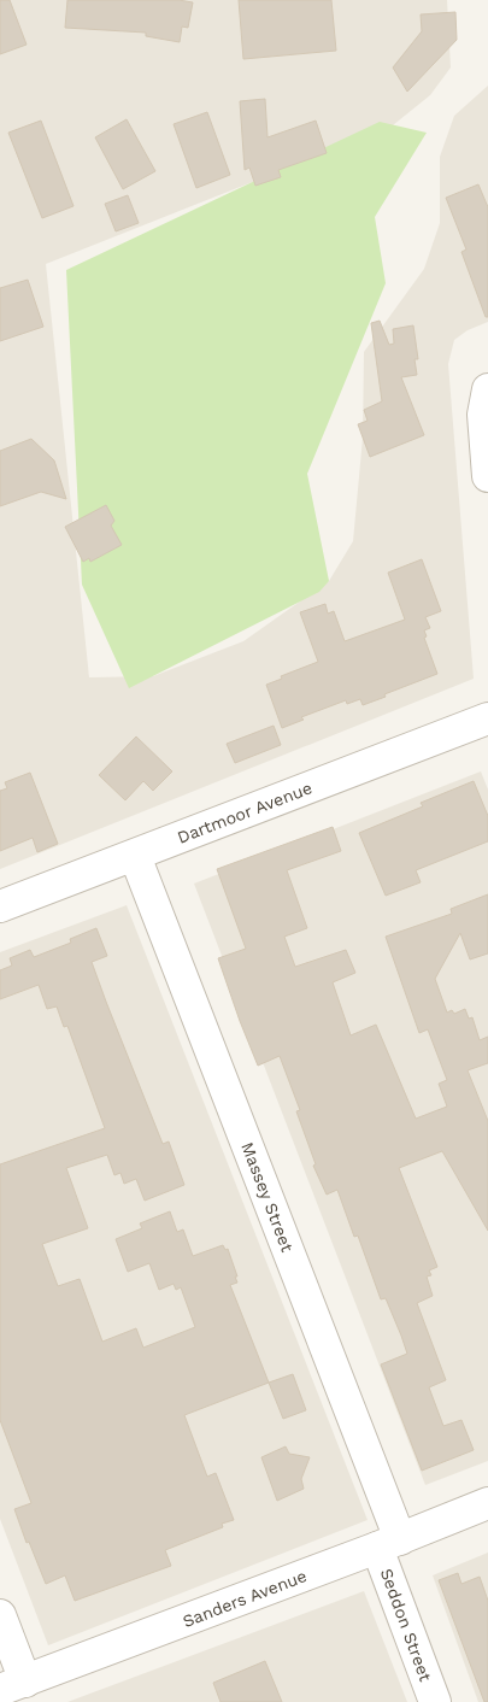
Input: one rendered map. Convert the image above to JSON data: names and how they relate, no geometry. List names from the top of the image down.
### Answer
{
  "streets": {
    "street": [
      "Dartmoor Avenue",
      "Massey Street",
      "Sanders Avenue",
      "Seddon Street"
    ]
  },
  "crossings": [
    ["Dartmoor Avenue", "Massey Street"],
    ["Massey Street", "Sanders Avenue"],
    ["Massey Street", "Seddon Street"],
    ["Sanders Avenue", "Seddon Street"]
  ]
}
